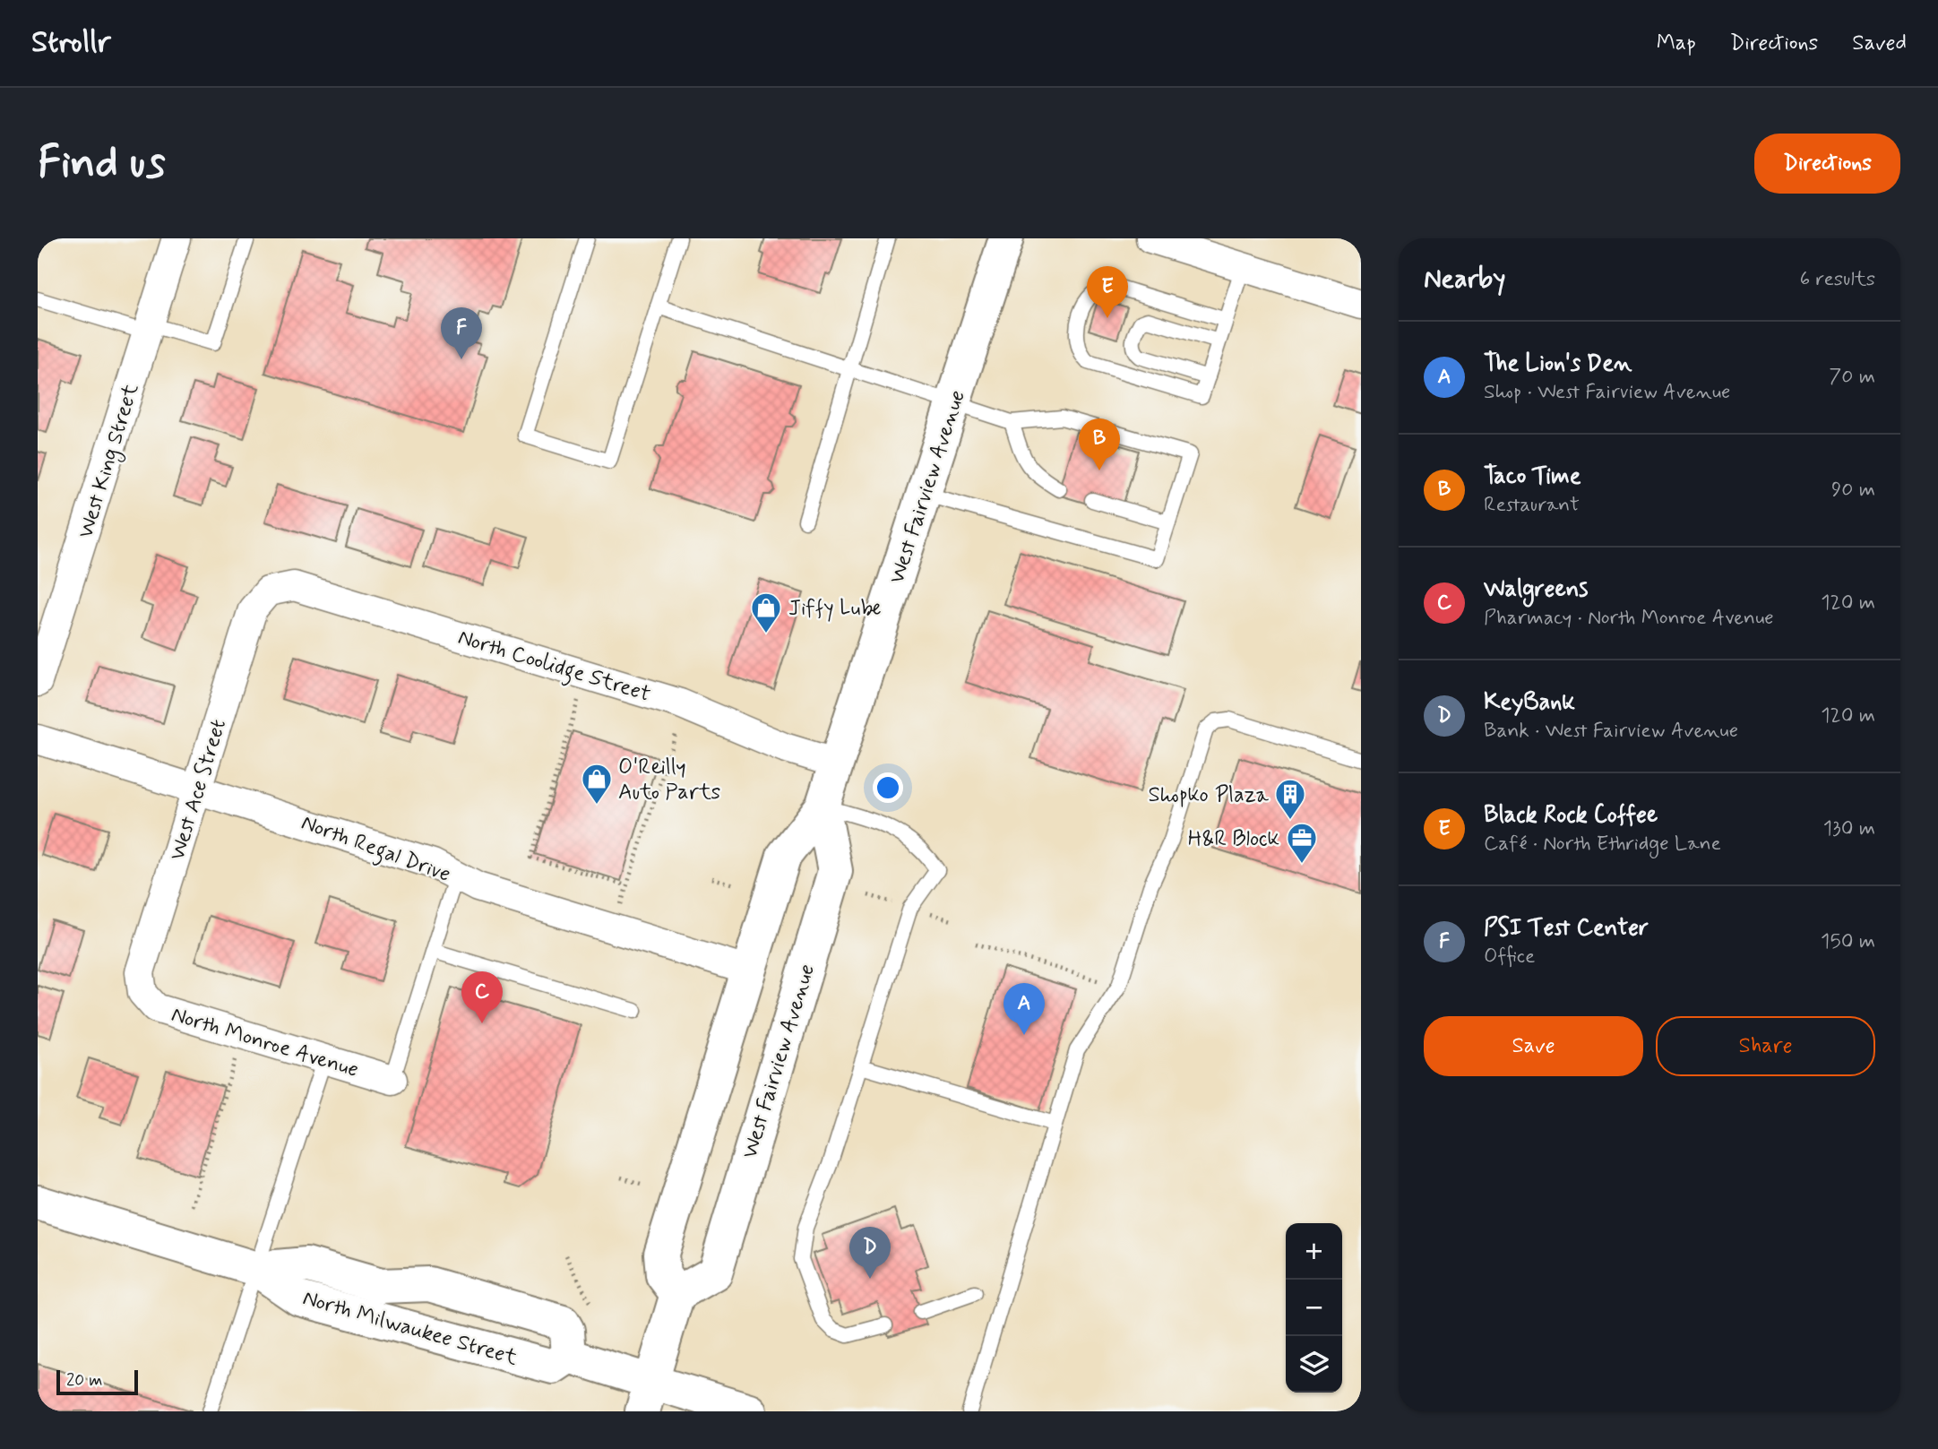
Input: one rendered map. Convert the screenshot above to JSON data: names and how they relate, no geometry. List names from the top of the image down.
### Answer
{
  "streets": {
    "main road": ["West Fairview Avenue", "North Milwaukee Street"],
    "street": [
      "West King Street",
      "North Coolidge Street",
      "West Ace Street",
      "North Regal Drive",
      "North Monroe Avenue"
    ]
  },
  "crossings": [
    ["West Fairview Avenue", "North Coolidge Street"],
    ["West Fairview Avenue", "North Regal Drive"],
    ["North Coolidge Street", "West Ace Street"],
    ["West Ace Street", "North Regal Drive"],
    ["West Ace Street", "North Monroe Avenue"]
  ],
  "places": {
    "shop": ["Jiffy Lube", "O'Reilly Auto Parts"],
    "building": ["Shopko Plaza"],
    "office": ["H&R Block"]
  },
  "scale_bar": "20 m",
  "page": {
    "header": "Strollr",
    "nav": ["Map", "Directions", "Saved"],
    "buttons": [
      "Directions",
      ["Save", "Share"]
    ],
    "title": "Find us",
    "heading": ["Nearby", "6 results"],
    "pins": [
      "E",
      "F",
      "B",
      "C",
      "A",
      "D"
    ],
    "list": [
      {
        "mark": "A",
        "name": "The Lion's Den",
        "note": "Shop · West Fairview Avenue",
        "value": "70 m"
      },
      {
        "mark": "B",
        "name": "Taco Time",
        "note": "Restaurant",
        "value": "90 m"
      },
      {
        "mark": "C",
        "name": "Walgreens",
        "note": "Pharmacy · North Monroe Avenue",
        "value": "120 m"
      },
      {
        "mark": "D",
        "name": "KeyBank",
        "note": "Bank · West Fairview Avenue",
        "value": "120 m"
      },
      {
        "mark": "E",
        "name": "Black Rock Coffee",
        "note": "Café · North Ethridge Lane",
        "value": "130 m"
      },
      {
        "mark": "F",
        "name": "PSI Test Center",
        "note": "Office",
        "value": "150 m"
      }
    ],
    "map_buttons": ["+", "−"],
    "scale": "20 m"
  }
}
